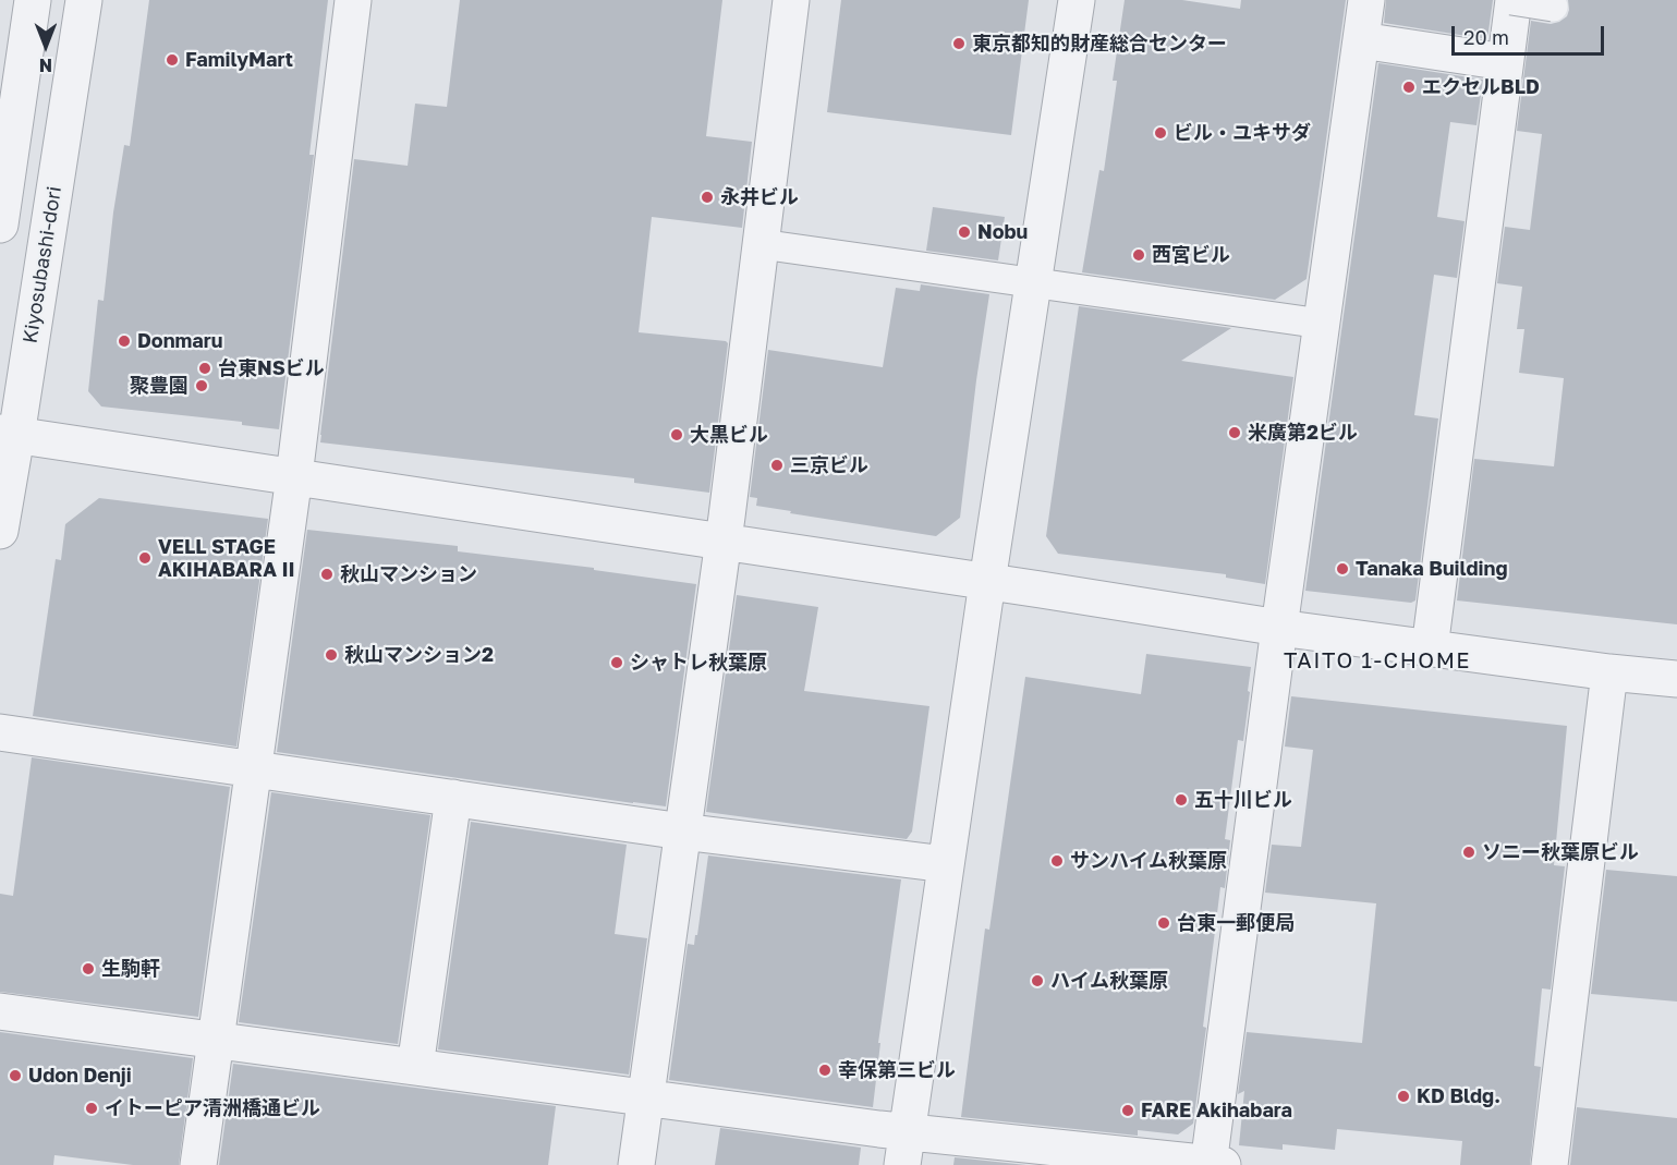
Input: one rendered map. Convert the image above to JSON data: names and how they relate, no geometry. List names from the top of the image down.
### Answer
{
  "streets": {
    "street": ["Kiyosubashi-dori"]
  },
  "districts": ["TAITO 1-CHOME"],
  "places": [
    "東京都知的財産総合センター",
    "FamilyMart",
    "エクセルBLD",
    "ビル・ユキサダ",
    "永井ビル",
    "Nobu",
    "西宮ビル",
    "Donmaru",
    "台東NSビル",
    "聚豊園",
    "米廣第2ビル",
    "大黒ビル",
    "三京ビル",
    "VELL STAGE AKIHABARA II",
    "Tanaka Building",
    "秋山マンション",
    "秋山マンション2",
    "シャトレ秋葉原",
    "五十川ビル",
    "ソニー秋葉原ビル",
    "サンハイム秋葉原",
    "台東一郵便局",
    "生駒軒",
    "ハイム秋葉原",
    "幸保第三ビル",
    "Udon Denji",
    "KD Bldg.",
    "イトーピア清洲橋通ビル",
    "FARE Akihabara"
  ],
  "scale_bar": "20 m",
  "north": "bottom"
}
